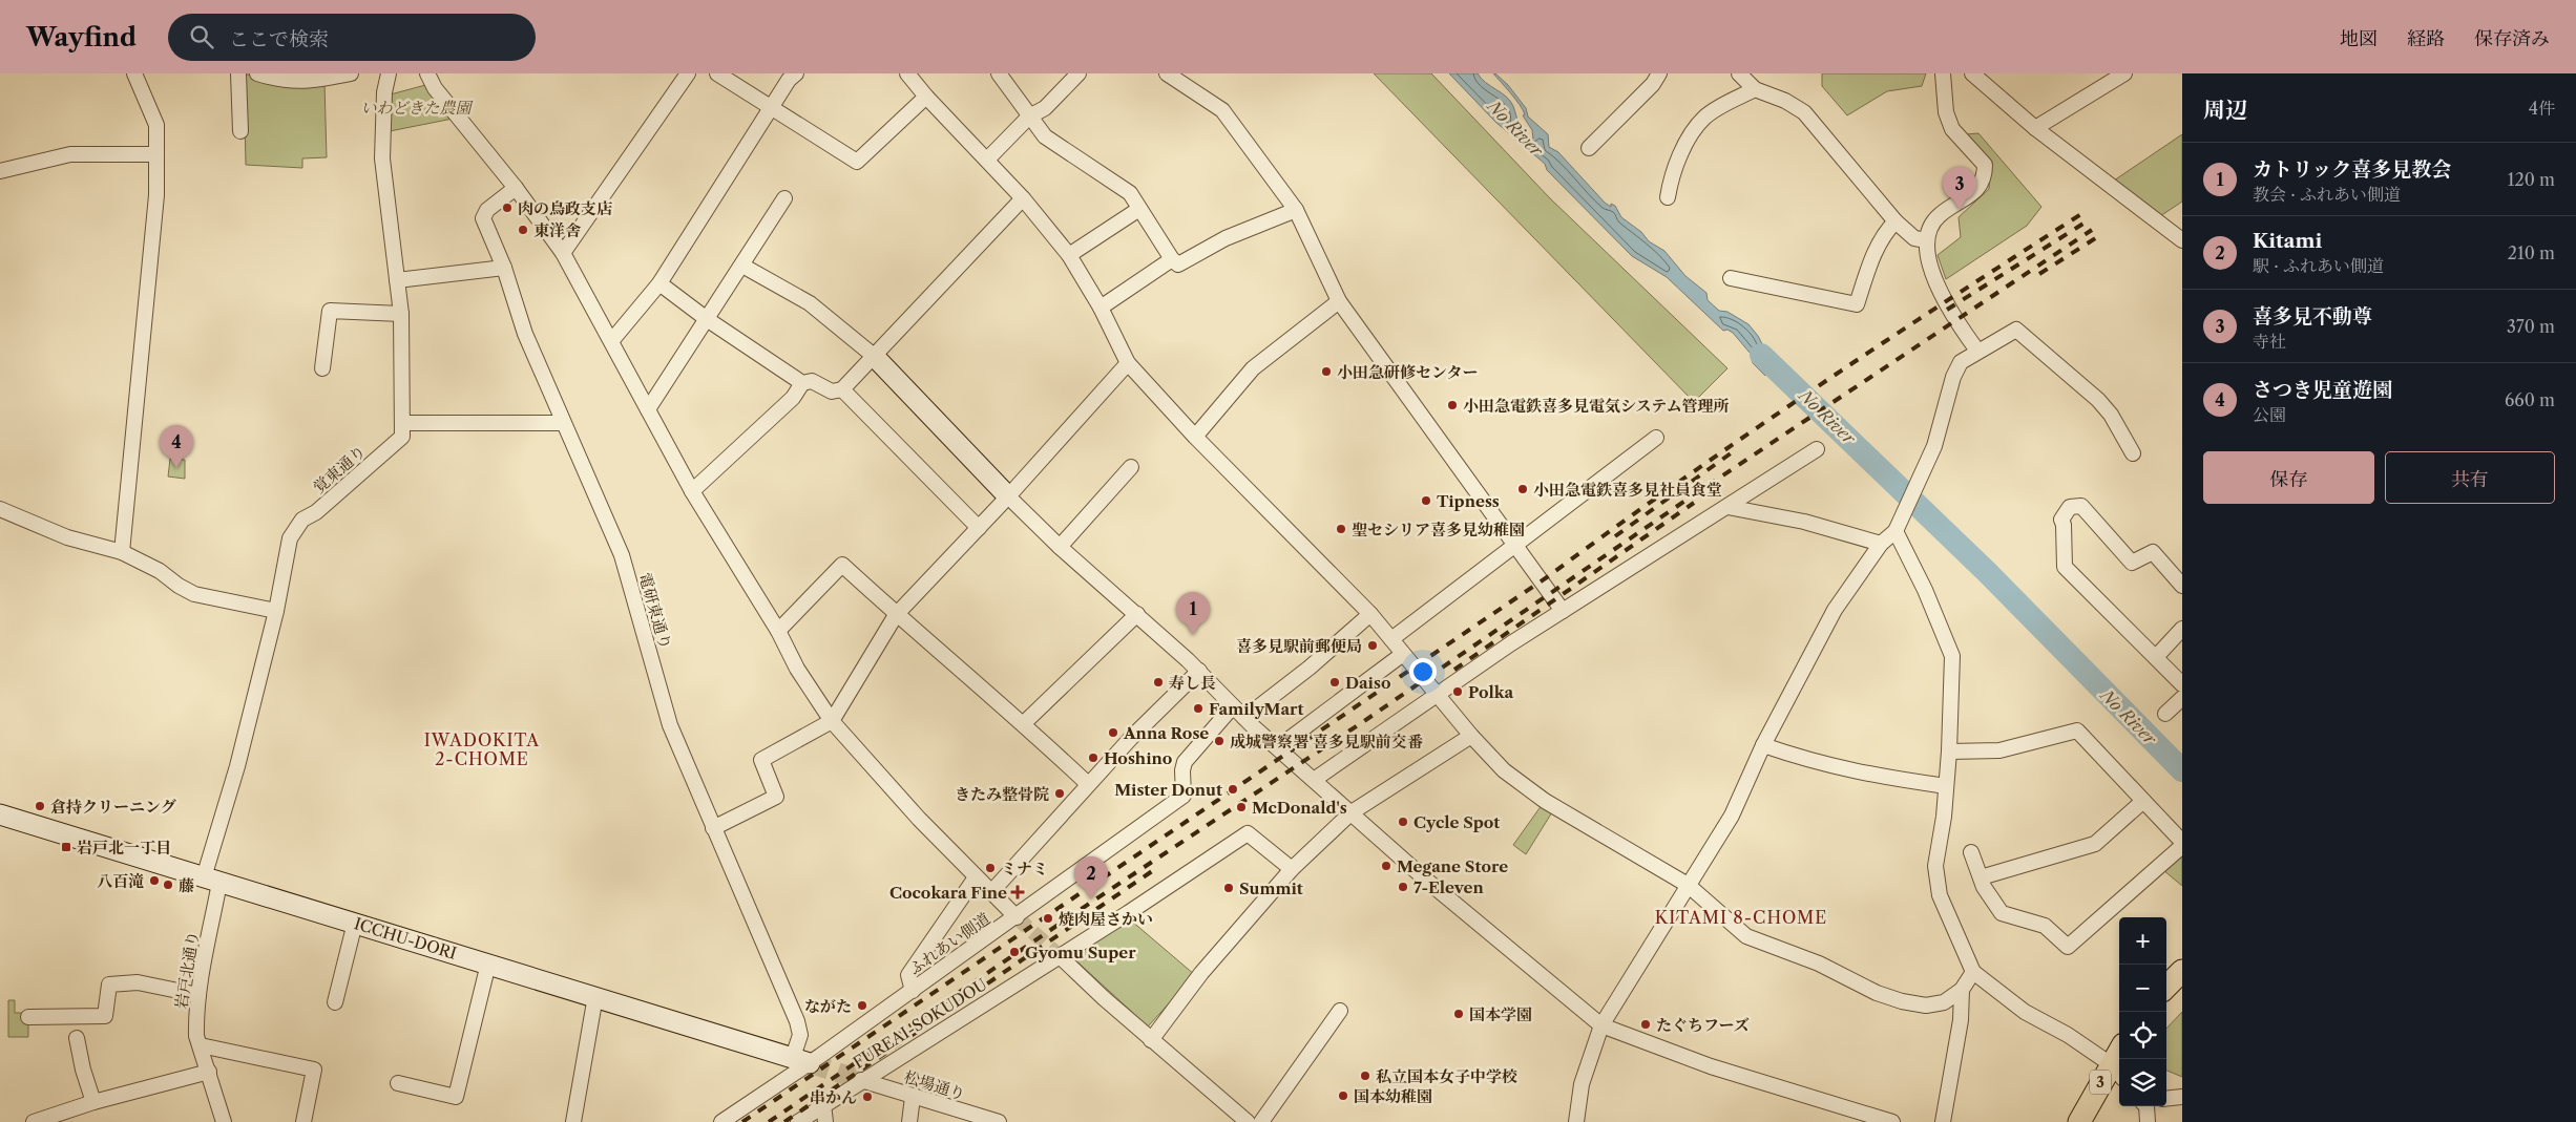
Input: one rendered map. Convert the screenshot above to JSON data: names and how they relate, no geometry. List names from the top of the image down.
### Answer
{
  "streets": {
    "main road": ["3"],
    "street": [
      "覚東通り",
      "電研東通り",
      "ICCHU-DORI",
      "ふれあい側道",
      "岩戸北通り",
      "FUREAI-SOKUDOU",
      "松場通り"
    ]
  },
  "crossings": [
    ["覚東通り", "ICCHU-DORI"],
    ["覚東通り", "岩戸北通り"],
    ["電研東通り", "ICCHU-DORI"],
    ["電研東通り", "ふれあい側道"],
    ["ICCHU-DORI", "ふれあい側道"],
    ["ICCHU-DORI", "岩戸北通り"],
    ["FUREAI-SOKUDOU", "松場通り"]
  ],
  "districts": ["IWADOKITA 2-CHOME", "KITAMI 8-CHOME"],
  "water": ["No River"],
  "parks": ["いわどきた農園"],
  "places": {
    "other": [
      "肉の鳥政支店",
      "東洋舎",
      "小田急研修センター",
      "小田急電鉄喜多見電気システム管理所",
      "小田急電鉄喜多見社員食堂",
      "Tipness",
      "聖セシリア喜多見幼稚園",
      "喜多見駅前郵便局",
      "寿し長",
      "Daiso",
      "Polka",
      "FamilyMart",
      "Anna Rose",
      "成城警察署 喜多見駅前交番",
      "Hoshino",
      "Mister Donut",
      "きたみ整骨院",
      "倉持クリーニング",
      "McDonald's",
      "Cycle Spot",
      "Megane Store",
      "ミナミ",
      "八百滝",
      "藤",
      "7-Eleven",
      "Summit",
      "焼肉屋さかい",
      "Gyomu Super",
      "ながた",
      "国本学園",
      "たぐちフーズ",
      "私立国本女子中学校",
      "国本幼稚園",
      "串かん"
    ],
    "transit": ["岩戸北一丁目"],
    "health": ["Cocokara Fine"]
  },
  "page": {
    "header": "Wayfind",
    "search": "ここで検索",
    "nav": ["地図", "経路", "保存済み"],
    "heading": ["周辺", "4件"],
    "list": [
      {
        "mark": "1",
        "name": "カトリック喜多見教会",
        "note": "教会 · ふれあい側道",
        "value": "120 m"
      },
      {
        "mark": "2",
        "name": "Kitami",
        "note": "駅 · ふれあい側道",
        "value": "210 m"
      },
      {
        "mark": "3",
        "name": "喜多見不動尊",
        "note": "寺社",
        "value": "370 m"
      },
      {
        "mark": "4",
        "name": "さつき児童遊園",
        "note": "公園",
        "value": "660 m"
      }
    ],
    "pins": [
      "3",
      "4",
      "1",
      "2"
    ],
    "buttons": ["保存", "共有"],
    "map_buttons": ["+", "−"]
  }
}
